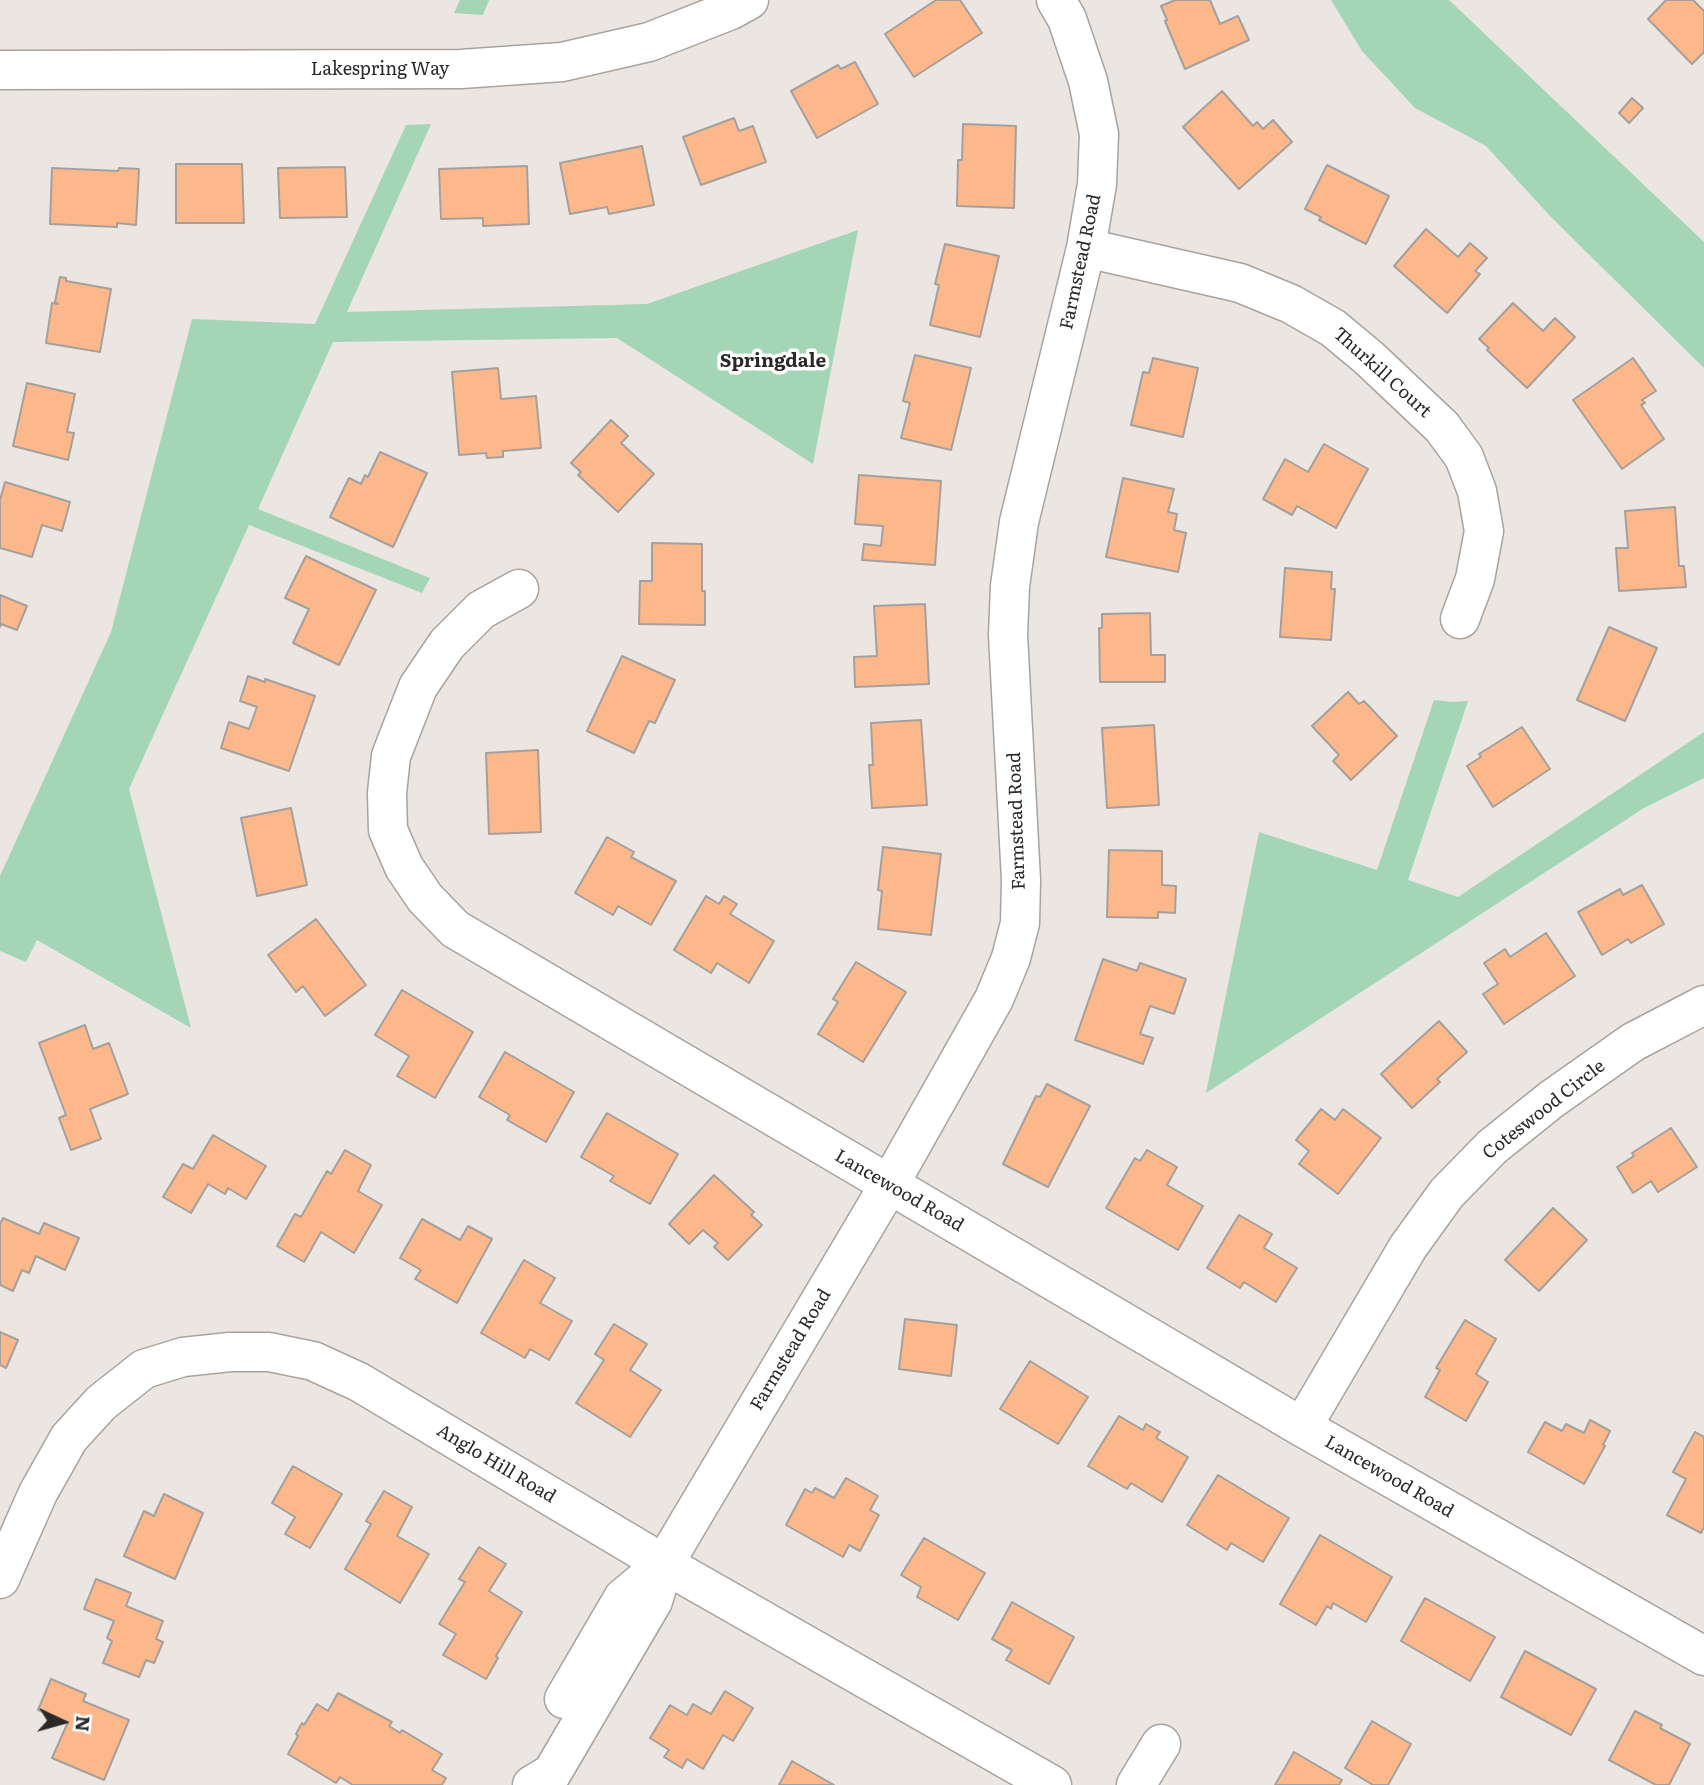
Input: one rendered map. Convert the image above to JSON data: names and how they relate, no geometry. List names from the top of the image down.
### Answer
{
  "streets": {
    "street": [
      "Lakespring Way",
      "Farmstead Road",
      "Thurkill Court",
      "Coteswood Circle",
      "Lancewood Road",
      "Anglo Hill Road"
    ]
  },
  "crossings": [
    ["Farmstead Road", "Thurkill Court"],
    ["Farmstead Road", "Lancewood Road"],
    ["Farmstead Road", "Anglo Hill Road"],
    ["Coteswood Circle", "Lancewood Road"]
  ],
  "districts": ["Springdale"],
  "north": "right"
}
